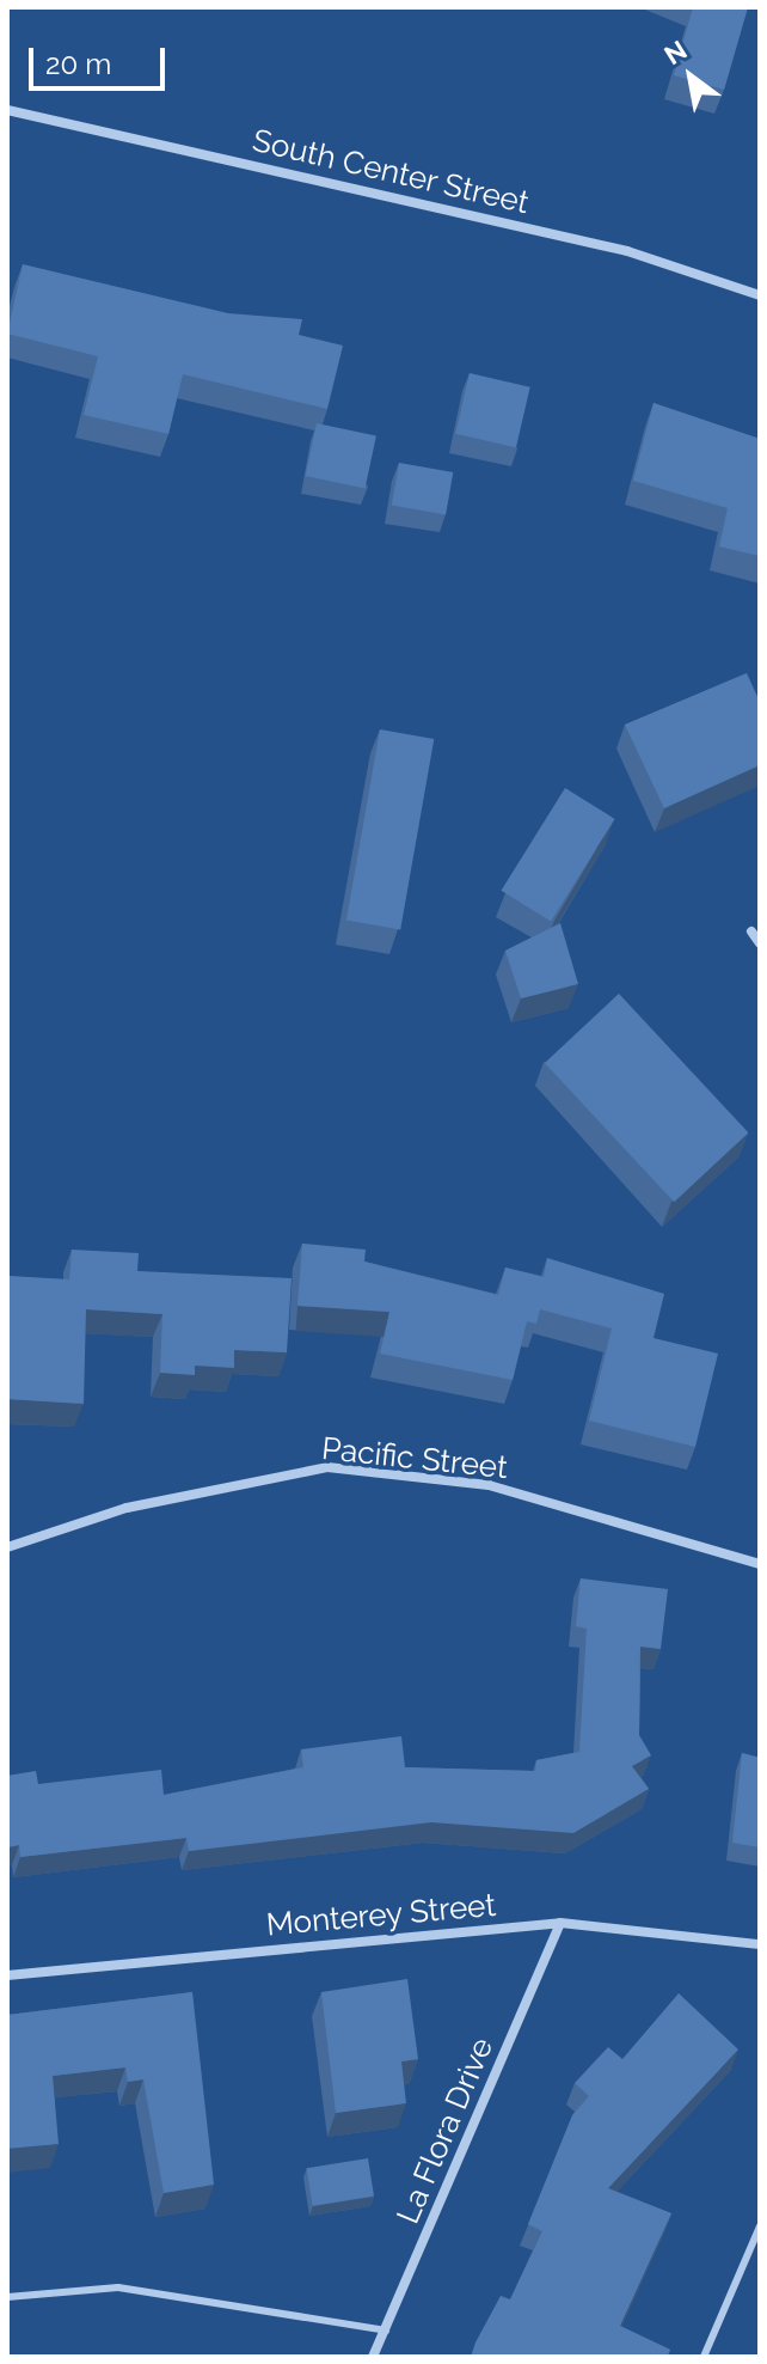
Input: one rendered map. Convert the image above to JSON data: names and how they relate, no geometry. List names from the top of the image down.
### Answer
{
  "streets": {
    "street": [
      "South Center Street",
      "Pacific Street",
      "Monterey Street",
      "La Flora Drive"
    ]
  },
  "crossings": [
    ["Monterey Street", "La Flora Drive"]
  ],
  "scale_bar": "20 m",
  "north": "top left"
}
